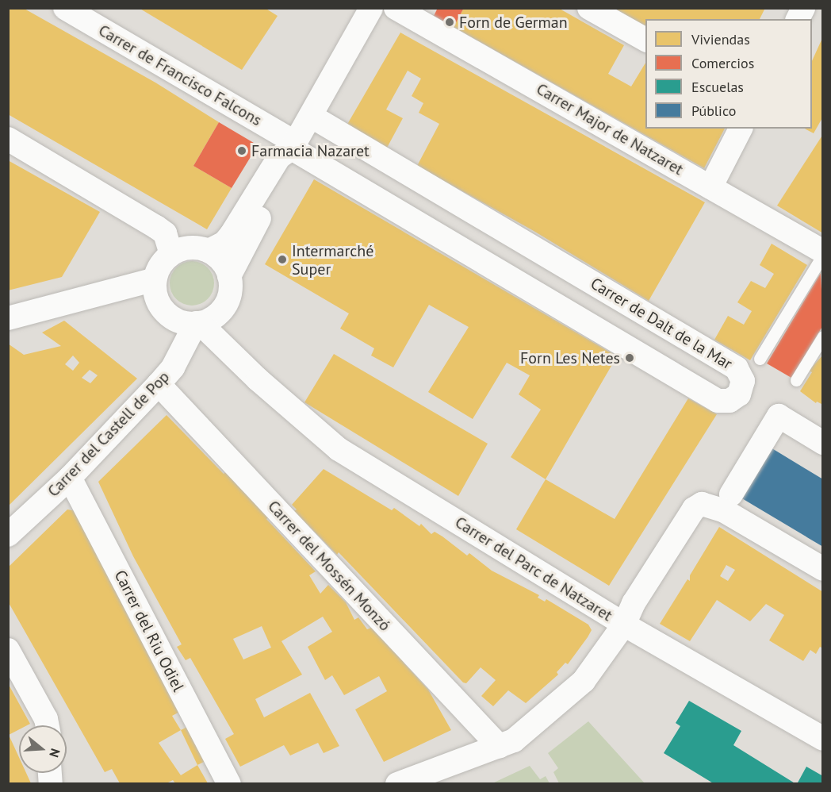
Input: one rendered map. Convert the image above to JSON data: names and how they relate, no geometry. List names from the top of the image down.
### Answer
{
  "streets": {
    "street": [
      "Carrer de Francisco Falcons",
      "Carrer Major de Natzaret",
      "Carrer de Dalt de la Mar",
      "Carrer del Castell de Pop",
      "Carrer del Mossén Monzó",
      "Carrer del Parc de Natzaret",
      "Carrer del Riu Odiel"
    ]
  },
  "crossings": [
    ["Carrer de Francisco Falcons", "Carrer de Dalt de la Mar"],
    ["Carrer del Castell de Pop", "Carrer del Mossén Monzó"],
    ["Carrer del Castell de Pop", "Carrer del Parc de Natzaret"],
    ["Carrer del Castell de Pop", "Carrer del Riu Odiel"]
  ],
  "places": [
    "Forn de German",
    "Farmacia Nazaret",
    "Intermarché Super",
    "Forn Les Netes"
  ],
  "legend": [
    "Viviendas",
    "Comercios",
    "Escuelas",
    "Público"
  ],
  "north": "right"
}
